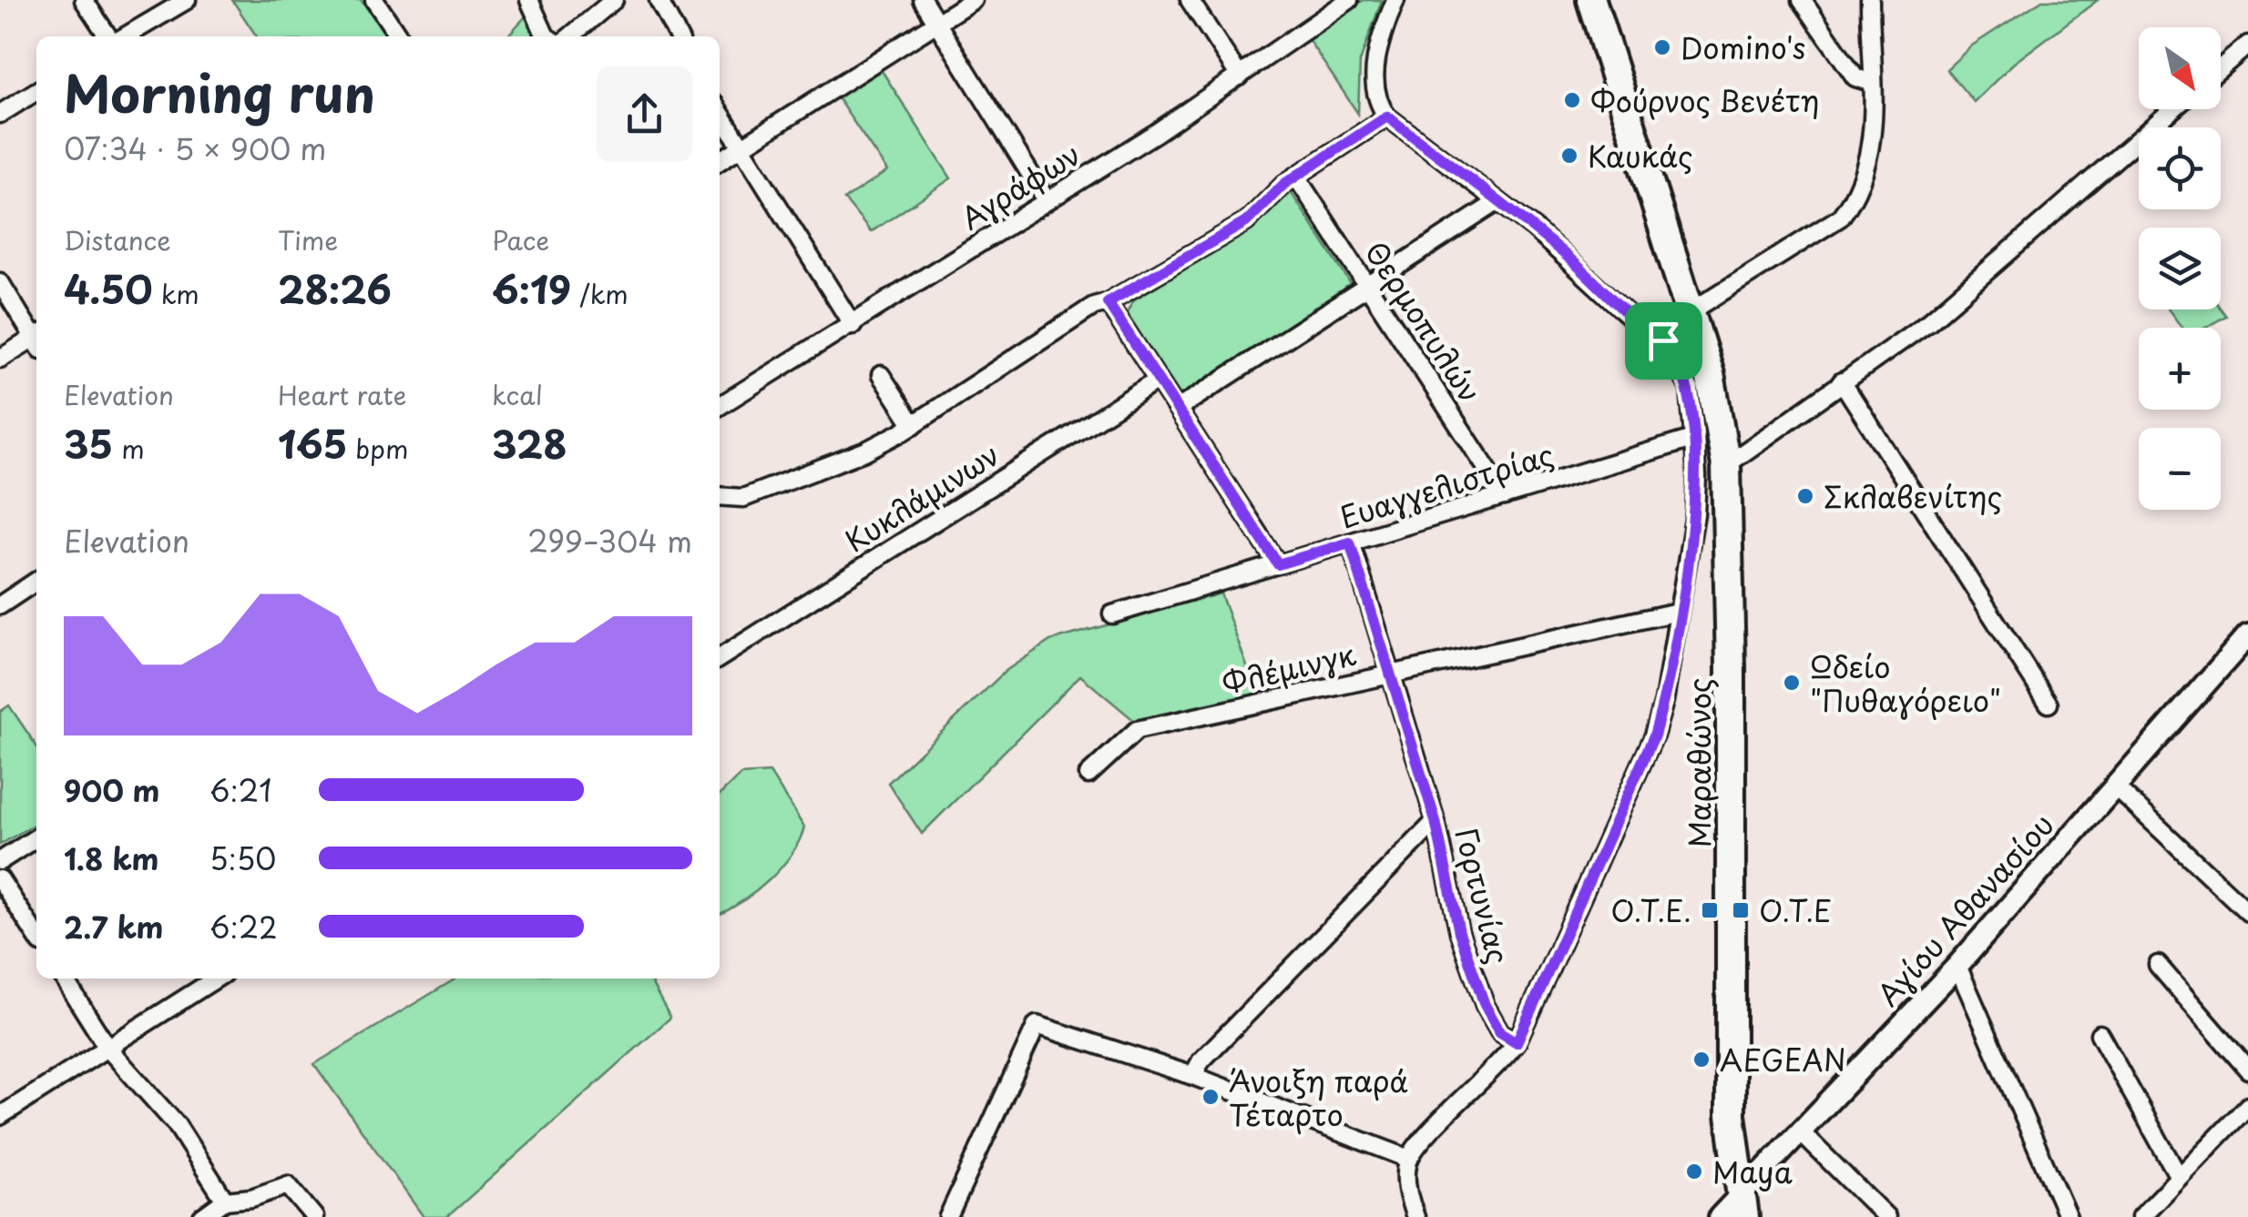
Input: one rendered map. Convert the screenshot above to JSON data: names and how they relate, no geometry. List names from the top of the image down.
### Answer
{
  "streets": {
    "main road": ["Μαραθώνος"],
    "street": [
      "Αγράφων",
      "Θερμοπυλών",
      "Ευαγγελιστρίας",
      "Κυκλάμινων",
      "Φλέμινγκ",
      "Γορτυνίας",
      "Αγίου Αθανασίου"
    ]
  },
  "crossings": [
    ["Θερμοπυλών", "Ευαγγελιστρίας"],
    ["Ευαγγελιστρίας", "Γορτυνίας"],
    ["Φλέμινγκ", "Γορτυνίας"],
    ["Μαραθώνος", "Αγίου Αθανασίου"]
  ],
  "places": {
    "other": [
      "Domino's",
      "Φούρνος Βενέτη",
      "Καυκάς",
      "Σκλαβενίτης",
      "Ωδείο \"Πυθαγόρειο\"",
      "AEGEAN",
      "Άνοιξη παρά Τέταρτο",
      "Maya"
    ],
    "transit": ["Ο.Τ.Ε.", "Ο.Τ.Ε"]
  },
  "north": "bottom right",
  "page": {
    "map_buttons": ["+", "−"],
    "heading": ["Morning run", "07:34 · 5 × 900 m"],
    "stats": [
      ["Distance", "4.50 km"],
      ["Time", "28:26"],
      ["Pace", "6:19 /km"],
      ["Elevation", "35 m"],
      ["Heart rate", "165 bpm"],
      ["kcal", "328"]
    ],
    "chart": ["Elevation", "299–304 m"],
    "list": [
      {
        "name": "900 m",
        "note": "6:21"
      },
      {
        "name": "1.8 km",
        "note": "5:50"
      },
      {
        "name": "2.7 km",
        "note": "6:22"
      }
    ]
  }
}
